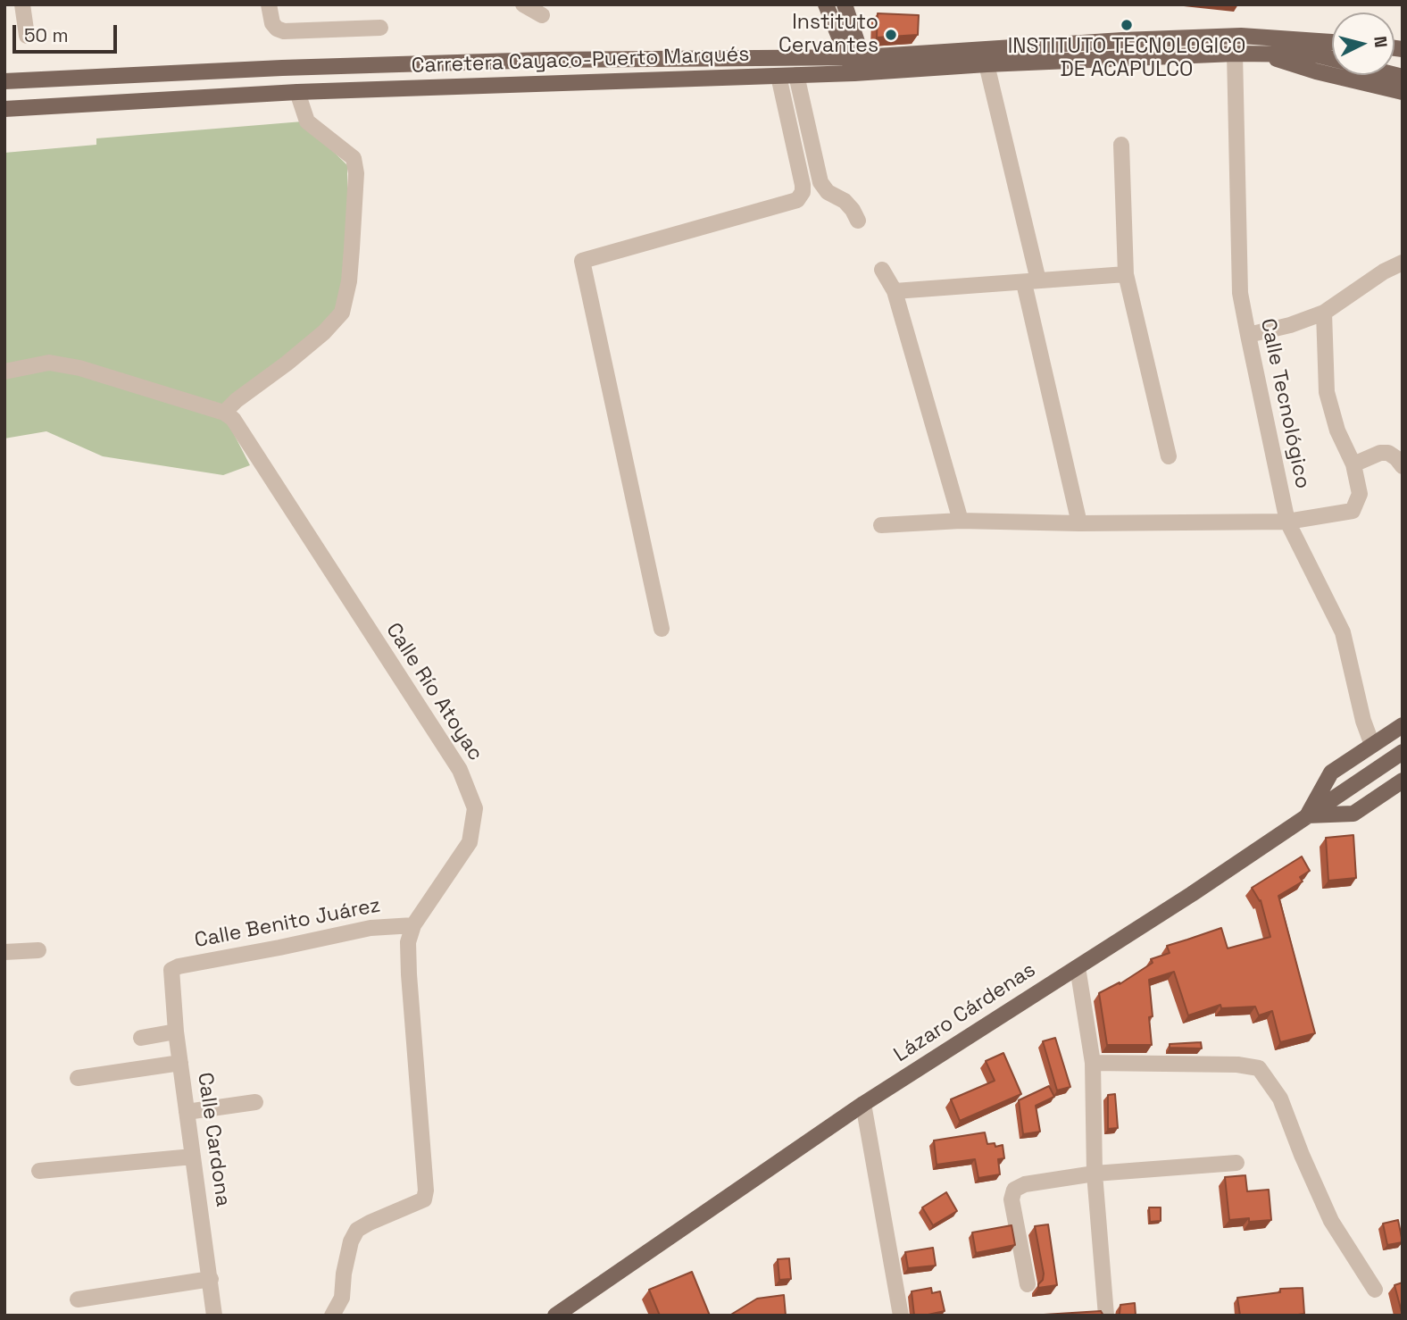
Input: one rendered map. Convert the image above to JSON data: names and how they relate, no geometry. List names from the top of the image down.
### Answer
{
  "streets": {
    "main road": ["Carretera Cayaco-Puerto Marqués", "Lázaro Cárdenas"],
    "street": [
      "Calle Tecnológico",
      "Calle Río Atoyac",
      "Calle Benito Juárez",
      "Calle Cardona"
    ]
  },
  "crossings": [
    ["Carretera Cayaco-Puerto Marqués", "Calle Tecnológico"],
    ["Calle Río Atoyac", "Calle Benito Juárez"],
    ["Calle Benito Juárez", "Calle Cardona"]
  ],
  "places": ["INSTITUTO TECNOLOGICO DE ACAPULCO", "Instituto Cervantes"],
  "scale_bar": "50 m",
  "north": "right"
}
